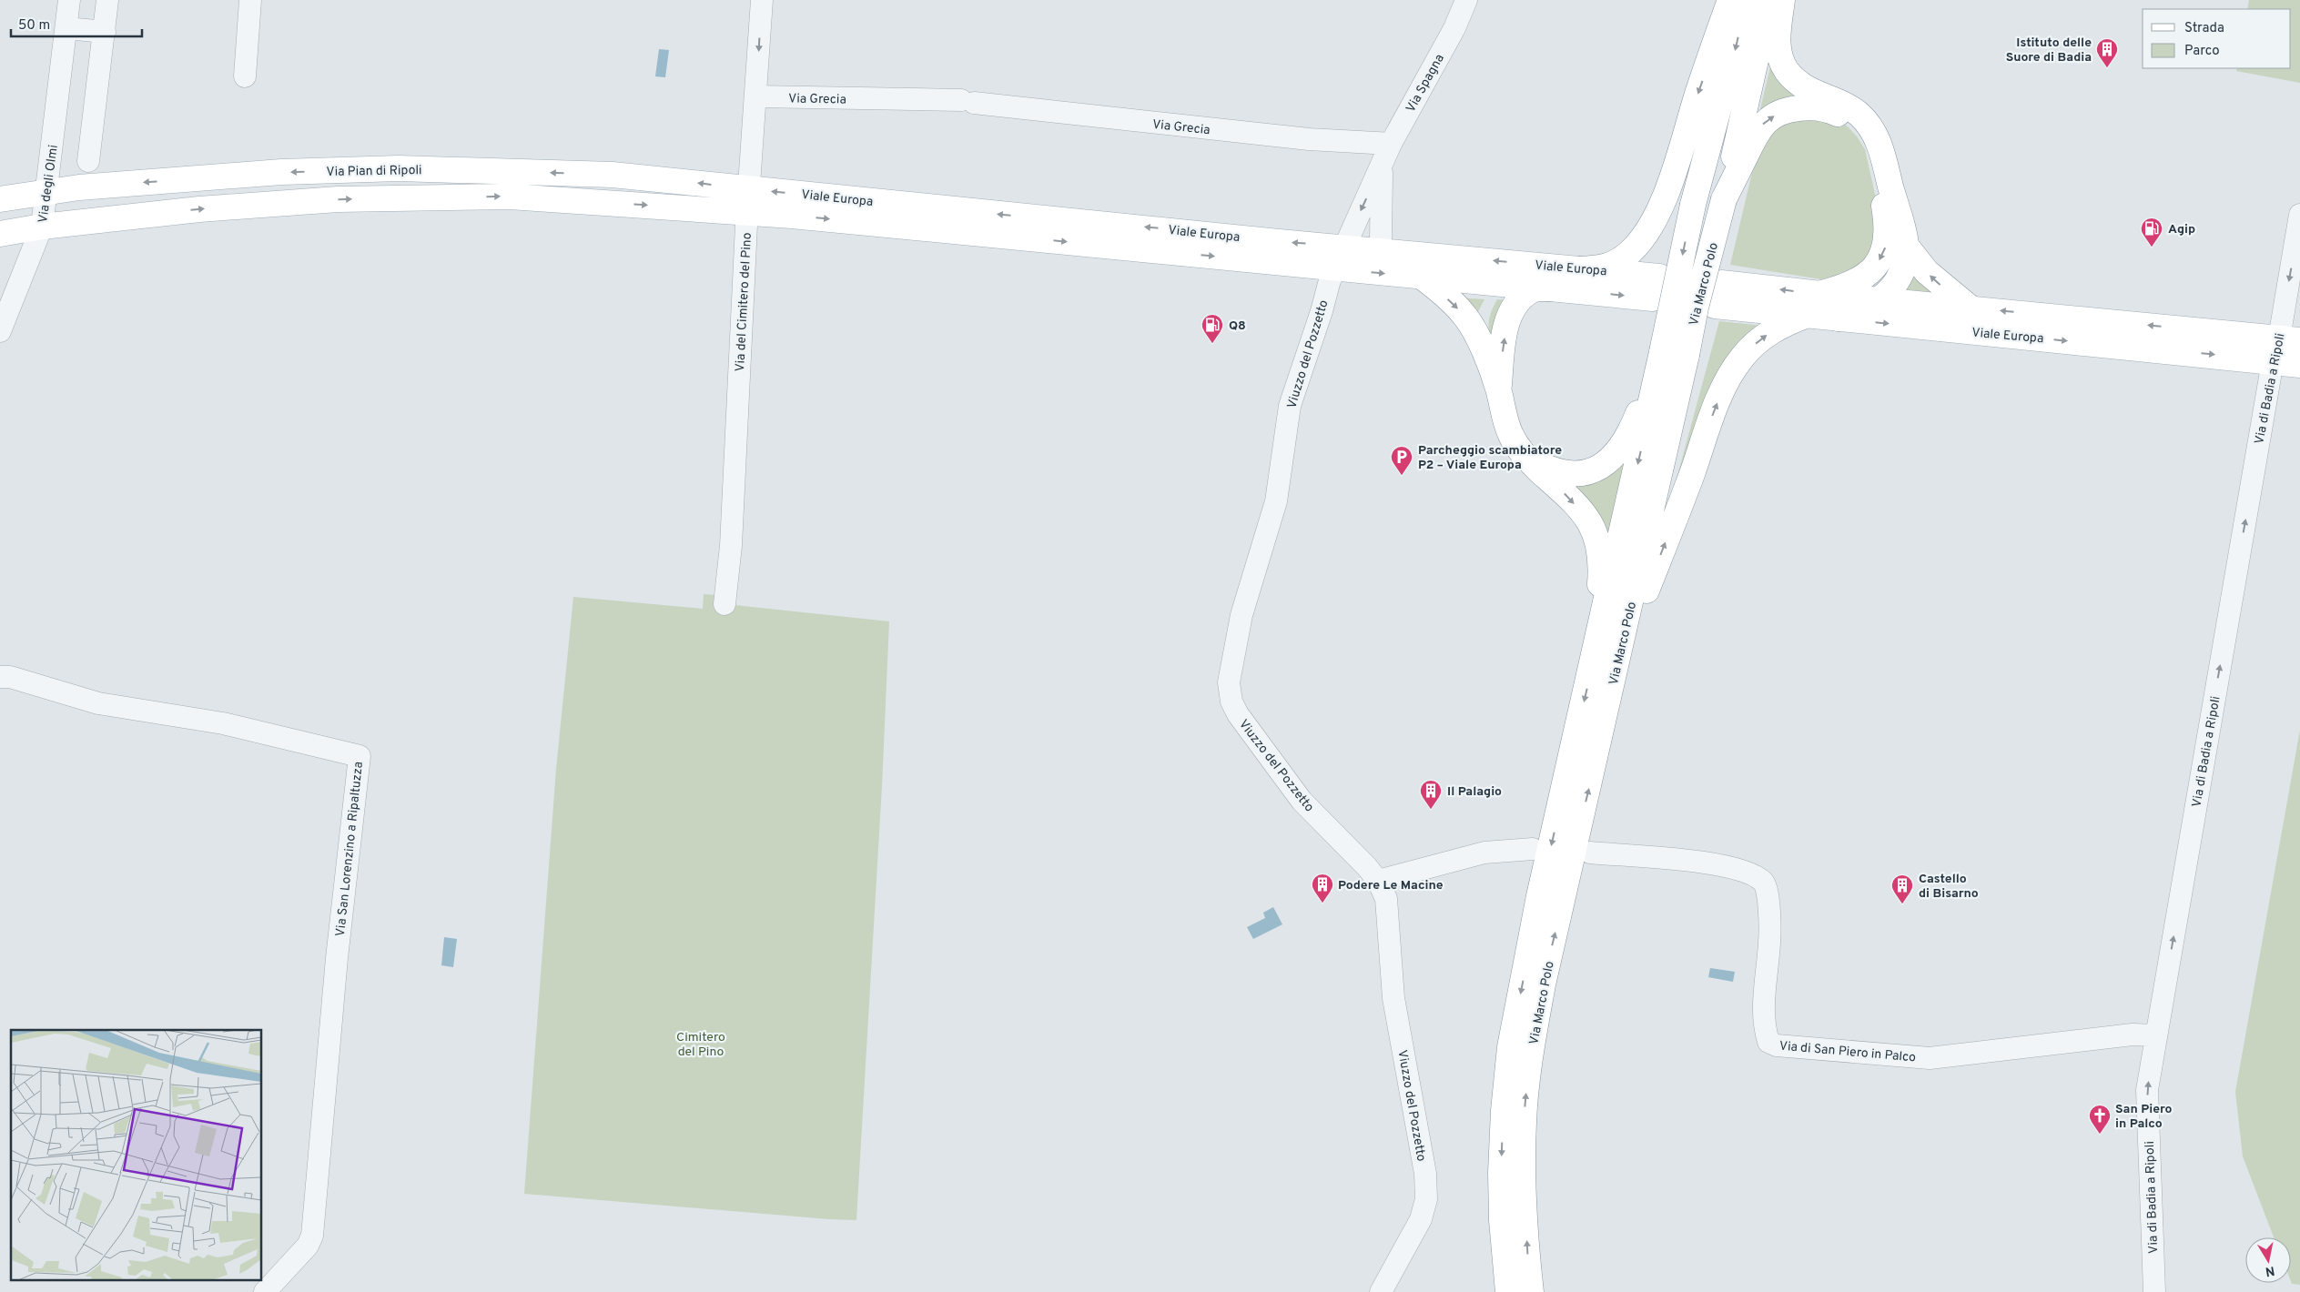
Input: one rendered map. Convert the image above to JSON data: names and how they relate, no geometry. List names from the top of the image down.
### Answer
{
  "streets": {
    "main road": ["Via Pian di Ripoli", "Viale Europa", "Via Marco Polo"],
    "street": [
      "Via Spagna",
      "Via Grecia",
      "Via degli Olmi",
      "Via del Cimitero del Pino",
      "Viuzzo del Pozzetto",
      "Via di Badia a Ripoli",
      "Via San Lorenzino a Ripaltuzza",
      "Via di San Piero in Palco"
    ]
  },
  "crossings": [
    ["Via Spagna", "Via Grecia"],
    ["Via Spagna", "Viale Europa"],
    ["Via Spagna", "Viuzzo del Pozzetto"],
    ["Via Grecia", "Via del Cimitero del Pino"],
    ["Via Pian di Ripoli", "Via degli Olmi"],
    ["Via Pian di Ripoli", "Viale Europa"],
    ["Via Pian di Ripoli", "Via del Cimitero del Pino"],
    ["Viale Europa", "Via del Cimitero del Pino"],
    ["Viale Europa", "Viuzzo del Pozzetto"],
    ["Viale Europa", "Via di Badia a Ripoli"],
    ["Via di Badia a Ripoli", "Via di San Piero in Palco"]
  ],
  "parks": ["Cimitero del Pino"],
  "places": {
    "building": [
      "Istituto delle Suore di Badia",
      "Il Palagio",
      "Podere Le Macine",
      "Castello di Bisarno"
    ],
    "fuel station": ["Agip", "Q8"],
    "parking": ["Parcheggio scambiatore P2 – Viale Europa"],
    "church": ["San Piero in Palco"]
  },
  "legend": ["Strada", "Parco"],
  "scale_bar": "50 m",
  "north": "bottom"
}
